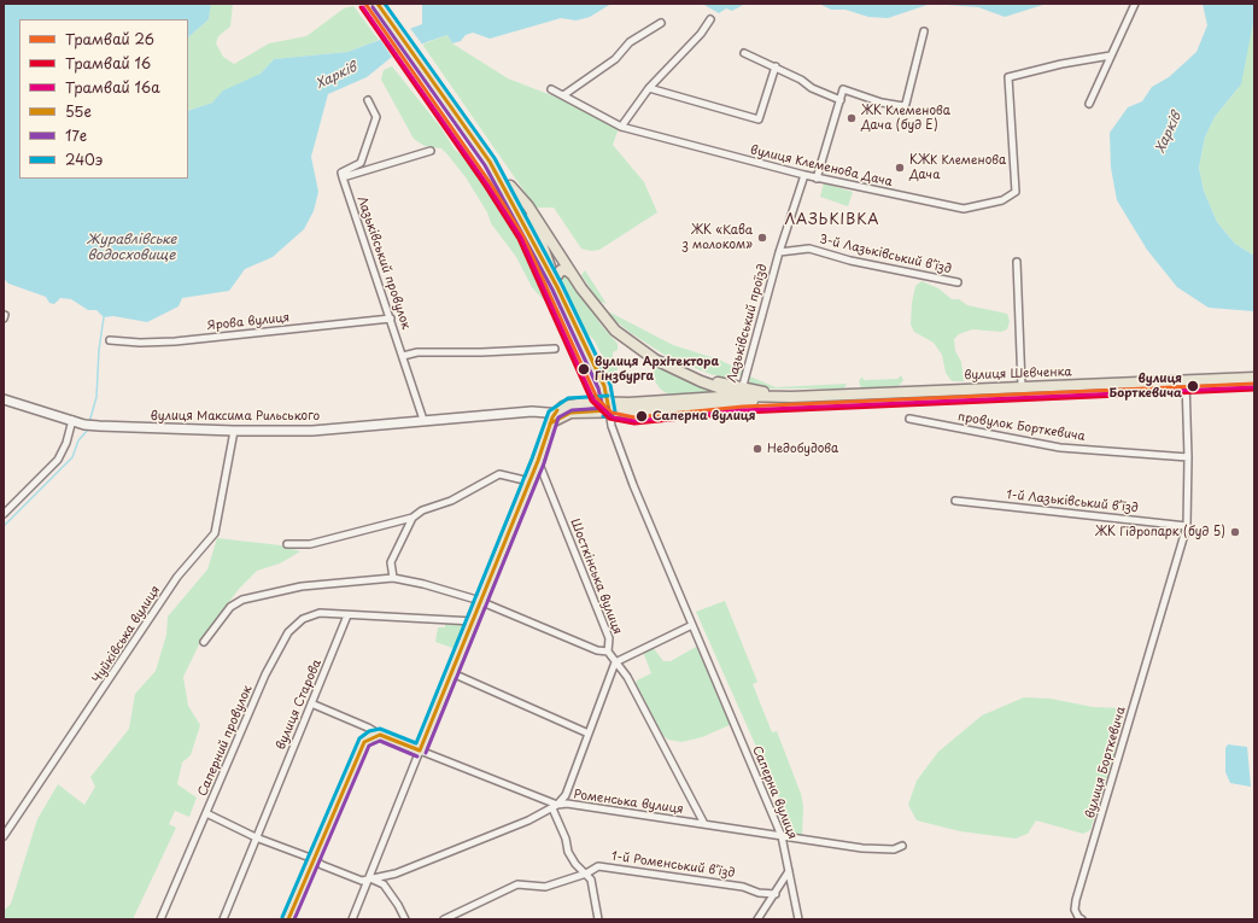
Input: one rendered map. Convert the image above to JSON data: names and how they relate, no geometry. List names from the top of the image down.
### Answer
{
  "streets": {
    "main road": ["вулиця Шевченка", "вулиця Максима Рильського"],
    "street": [
      "вулиця Клеменова Дача",
      "3-й Лазьківський в’їзд",
      "Лазьківський провулок",
      "Ярова вулиця",
      "Лазьківський проїзд",
      "провулок Борткевича",
      "1-й Лазьківський в’їзд",
      "Шосткінська вулиця",
      "Чуйківська вулиця",
      "вулиця Старова",
      "Саперний провулок",
      "вулиця Борткевича",
      "Саперна вулиця",
      "Роменська вулиця",
      "1-й Роменський в’їзд"
    ]
  },
  "crossings": [
    ["вулиця Клеменова Дача", "Лазьківський проїзд"],
    ["3-й Лазьківський в’їзд", "Лазьківський проїзд"],
    ["Лазьківський провулок", "Ярова вулиця"],
    ["Лазьківський провулок", "вулиця Максима Рильського"],
    ["Лазьківський проїзд", "вулиця Шевченка"],
    ["вулиця Шевченка", "вулиця Максима Рильського"],
    ["вулиця Шевченка", "вулиця Борткевича"],
    ["вулиця Шевченка", "Саперна вулиця"],
    ["вулиця Максима Рильського", "Чуйківська вулиця"],
    ["вулиця Максима Рильського", "Саперна вулиця"],
    ["провулок Борткевича", "вулиця Борткевича"],
    ["1-й Лазьківський в’їзд", "вулиця Борткевича"],
    ["Шосткінська вулиця", "Роменська вулиця"],
    ["вулиця Старова", "Саперний провулок"],
    ["Саперна вулиця", "Роменська вулиця"]
  ],
  "districts": ["ЛАЗЬКІВКА"],
  "water": ["Харків", "Журавлівське водосховище"],
  "places": [
    "ЖК Клеменова Дача (буд Е)",
    "КЖК Клеменова Дача",
    "ЖК «Кава з молоком»",
    "вулиця Архітектора Гінзбурга",
    "вулиця Борткевича",
    "Саперна вулиця",
    "Недобудова",
    "ЖК Гідропарк (буд 5)"
  ],
  "lines": [
    "tram line 26",
    "transit line 55е",
    "transit line 240э",
    "tram line 16",
    "tram line 16a",
    "transit line 17е"
  ],
  "legend": [
    "Трамвай 26",
    "Трамвай 16",
    "Трамвай 16a",
    "55е",
    "17е",
    "240э"
  ]
}
